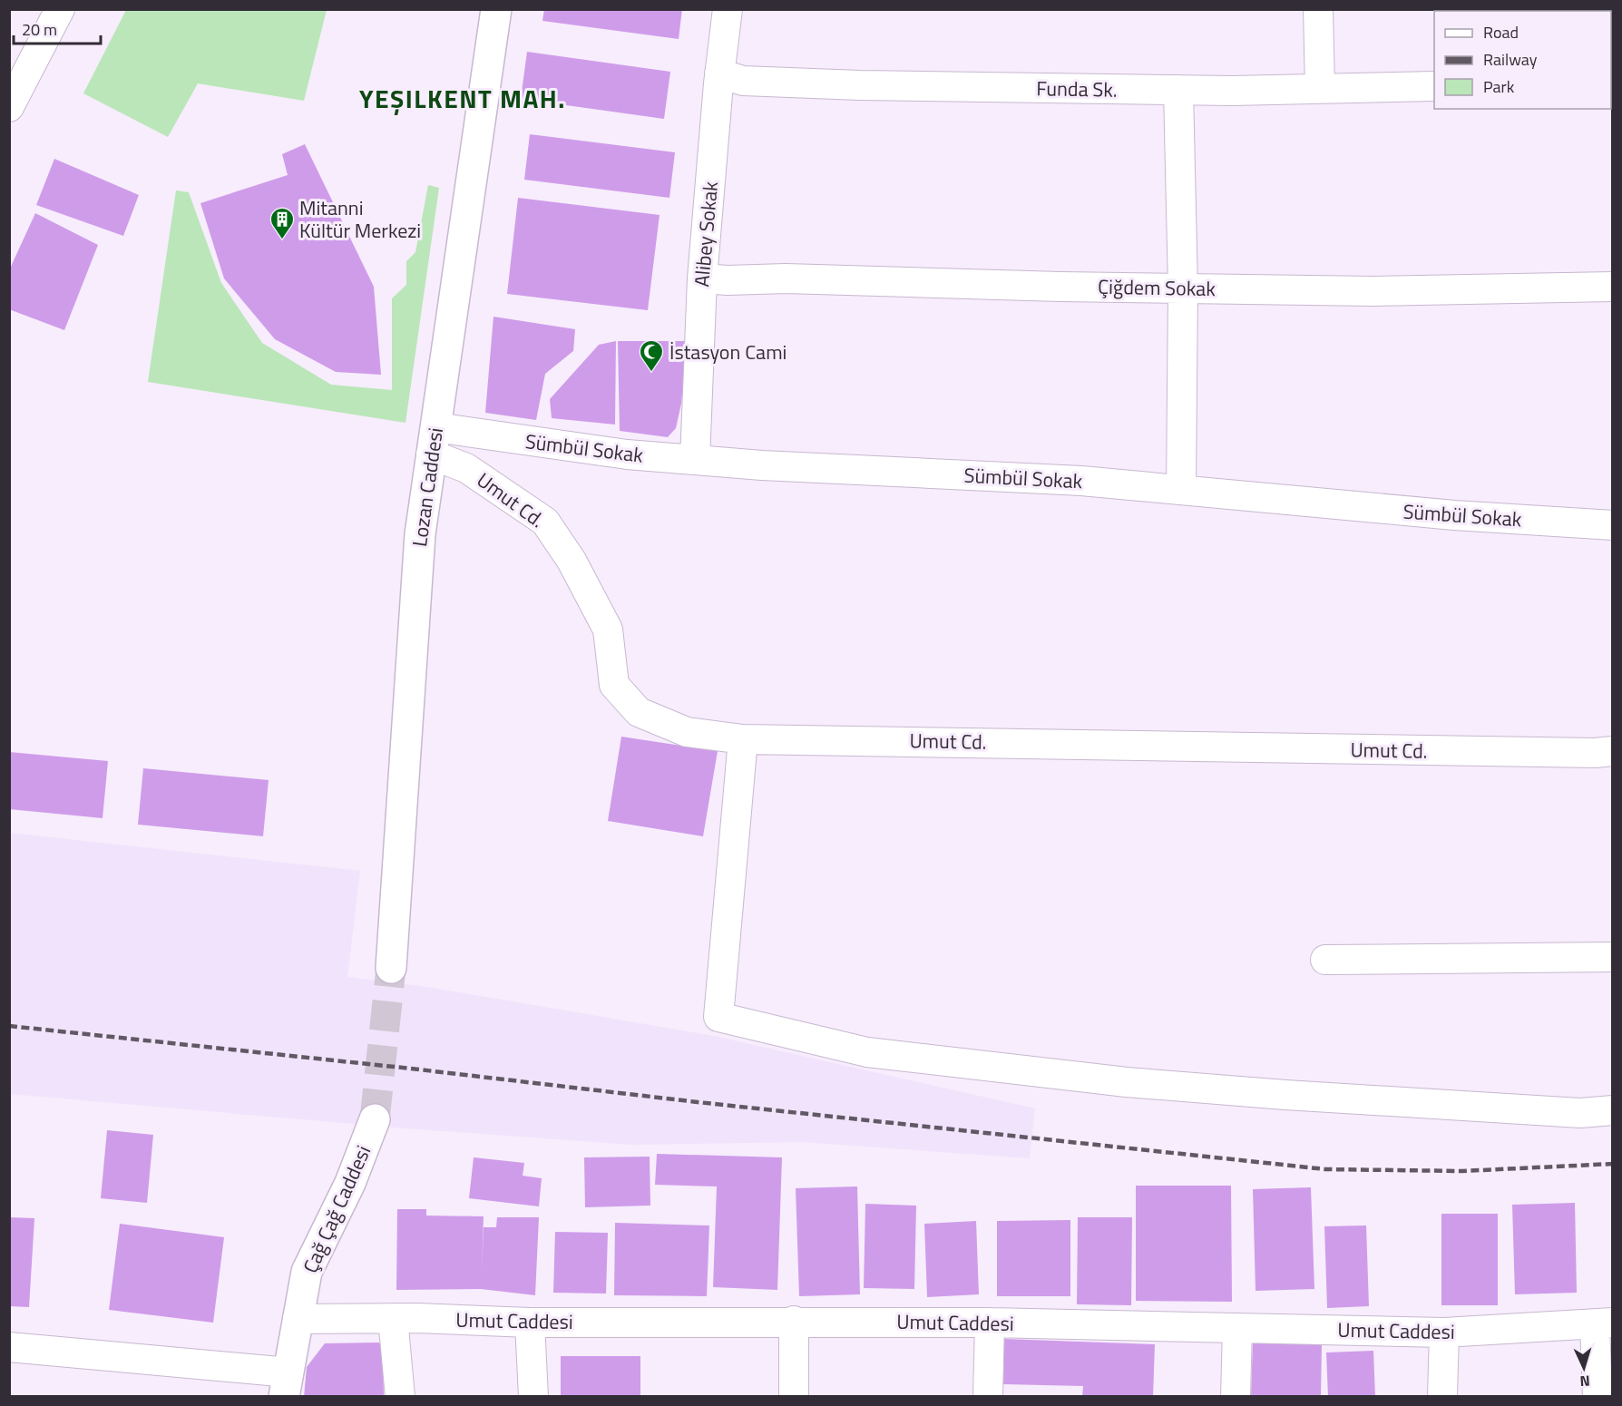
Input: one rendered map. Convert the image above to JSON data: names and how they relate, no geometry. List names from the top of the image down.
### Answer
{
  "streets": {
    "main road": ["Lozan Caddesi", "Çağ Çağ Caddesi"],
    "street": [
      "Funda Sk.",
      "Alibey Sokak",
      "Çiğdem Sokak",
      "Sümbül Sokak",
      "Umut Cd.",
      "Umut Caddesi"
    ]
  },
  "crossings": [
    ["Funda Sk.", "Alibey Sokak"],
    ["Alibey Sokak", "Çiğdem Sokak"],
    ["Alibey Sokak", "Sümbül Sokak"],
    ["Sümbül Sokak", "Lozan Caddesi"],
    ["Sümbül Sokak", "Umut Cd."],
    ["Lozan Caddesi", "Umut Cd."],
    ["Çağ Çağ Caddesi", "Umut Caddesi"]
  ],
  "districts": ["YEŞILKENT MAH."],
  "places": {
    "building": ["Mitanni Kültür Merkezi"],
    "mosque": ["İstasyon Cami"]
  },
  "legend": ["Road", "Railway", "Park"],
  "scale_bar": "20 m",
  "north": "bottom"
}
